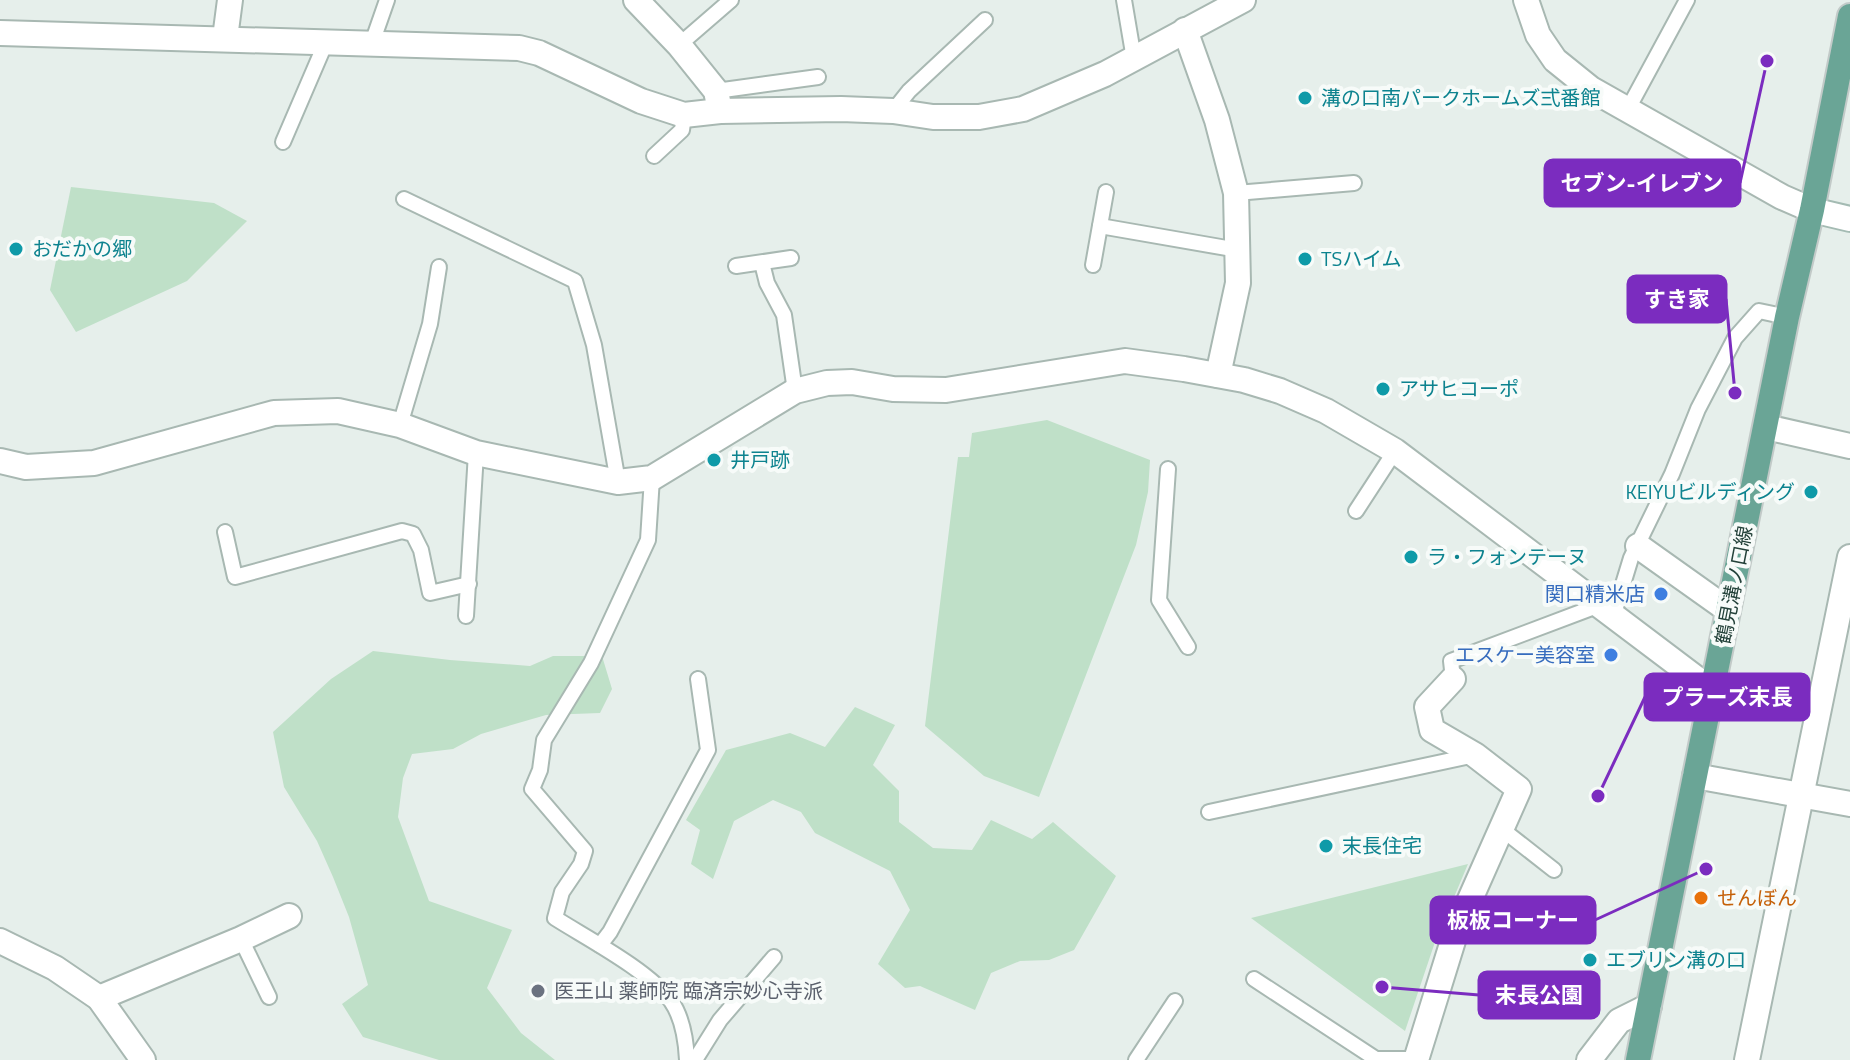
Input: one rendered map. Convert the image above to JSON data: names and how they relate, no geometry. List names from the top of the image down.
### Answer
{
  "streets": {
    "main road": ["鶴見溝ノ口線"]
  },
  "places": [
    "セブン-イレブン",
    "溝の口南パークホームズ弍番館",
    "おだかの郷",
    "TSハイム",
    "アサヒコーポ",
    "すき家",
    "井戸跡",
    "KEIYUビルディング",
    "ラ・フォンテーヌ",
    "関口精米店",
    "エスケー美容室",
    "プラーズ末長",
    "末長住宅",
    "板板コーナー",
    "せんぼん",
    "エブリン溝の口",
    "末長公園",
    "医王山 薬師院 臨済宗妙心寺派"
  ]
}
